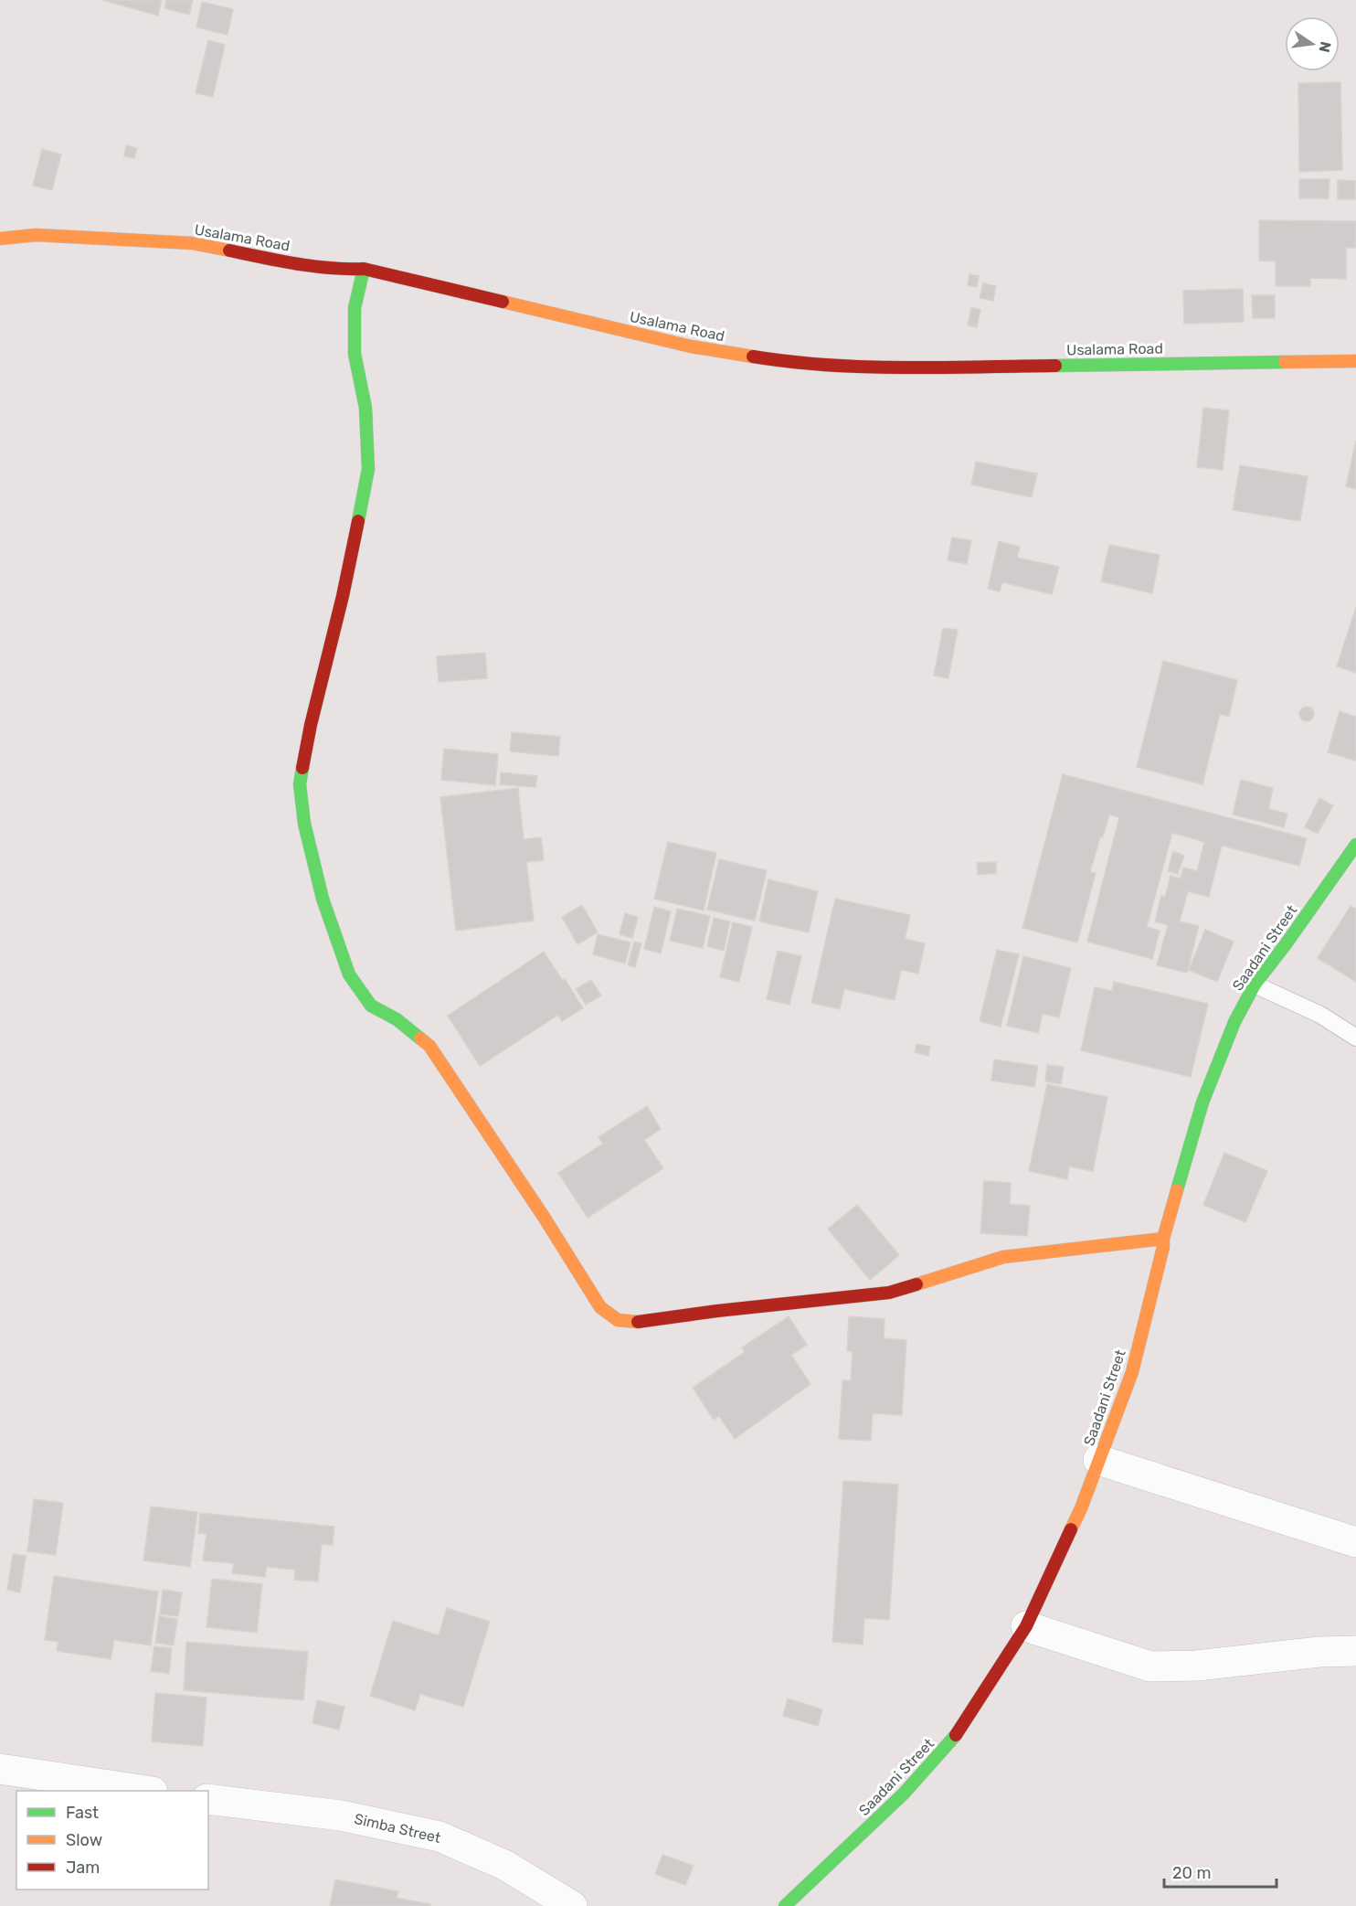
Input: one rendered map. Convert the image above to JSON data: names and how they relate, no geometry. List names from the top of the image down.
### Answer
{
  "streets": {
    "street": ["Usalama Road", "Saadani Street", "Simba Street"]
  },
  "legend": ["Fast", "Slow", "Jam"],
  "scale_bar": "20 m",
  "north": "right"
}
